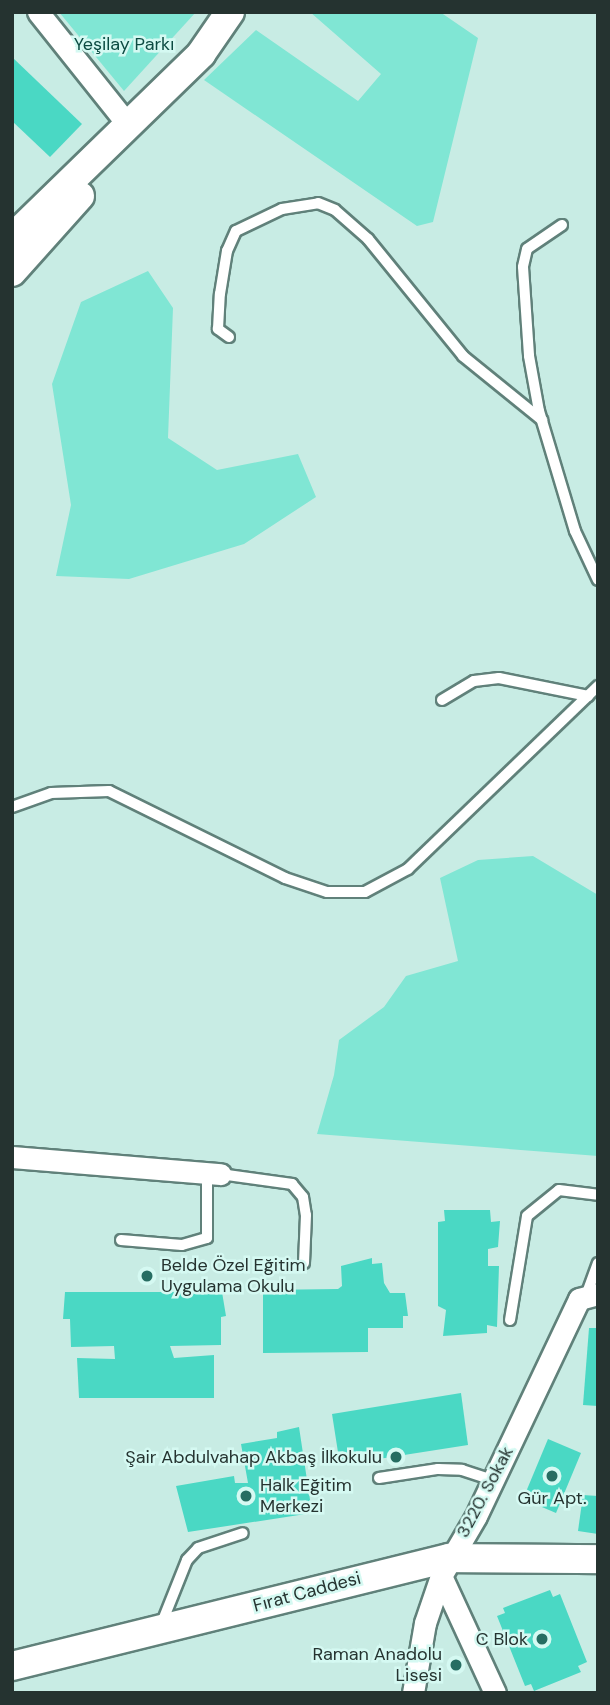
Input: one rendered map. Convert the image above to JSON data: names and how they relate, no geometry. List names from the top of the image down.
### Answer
{
  "streets": {
    "street": ["3220. Sokak", "Fırat Caddesi"]
  },
  "crossings": [
    ["3220. Sokak", "Fırat Caddesi"]
  ],
  "parks": ["Yeşilay Parkı"],
  "places": [
    "Belde Özel Eğitim Uygulama Okulu",
    "Şair Abdulvahap Akbaş İlkokulu",
    "Gür Apt.",
    "Halk Eğitim Merkezi",
    "C Blok",
    "Raman Anadolu Lisesi"
  ]
}
